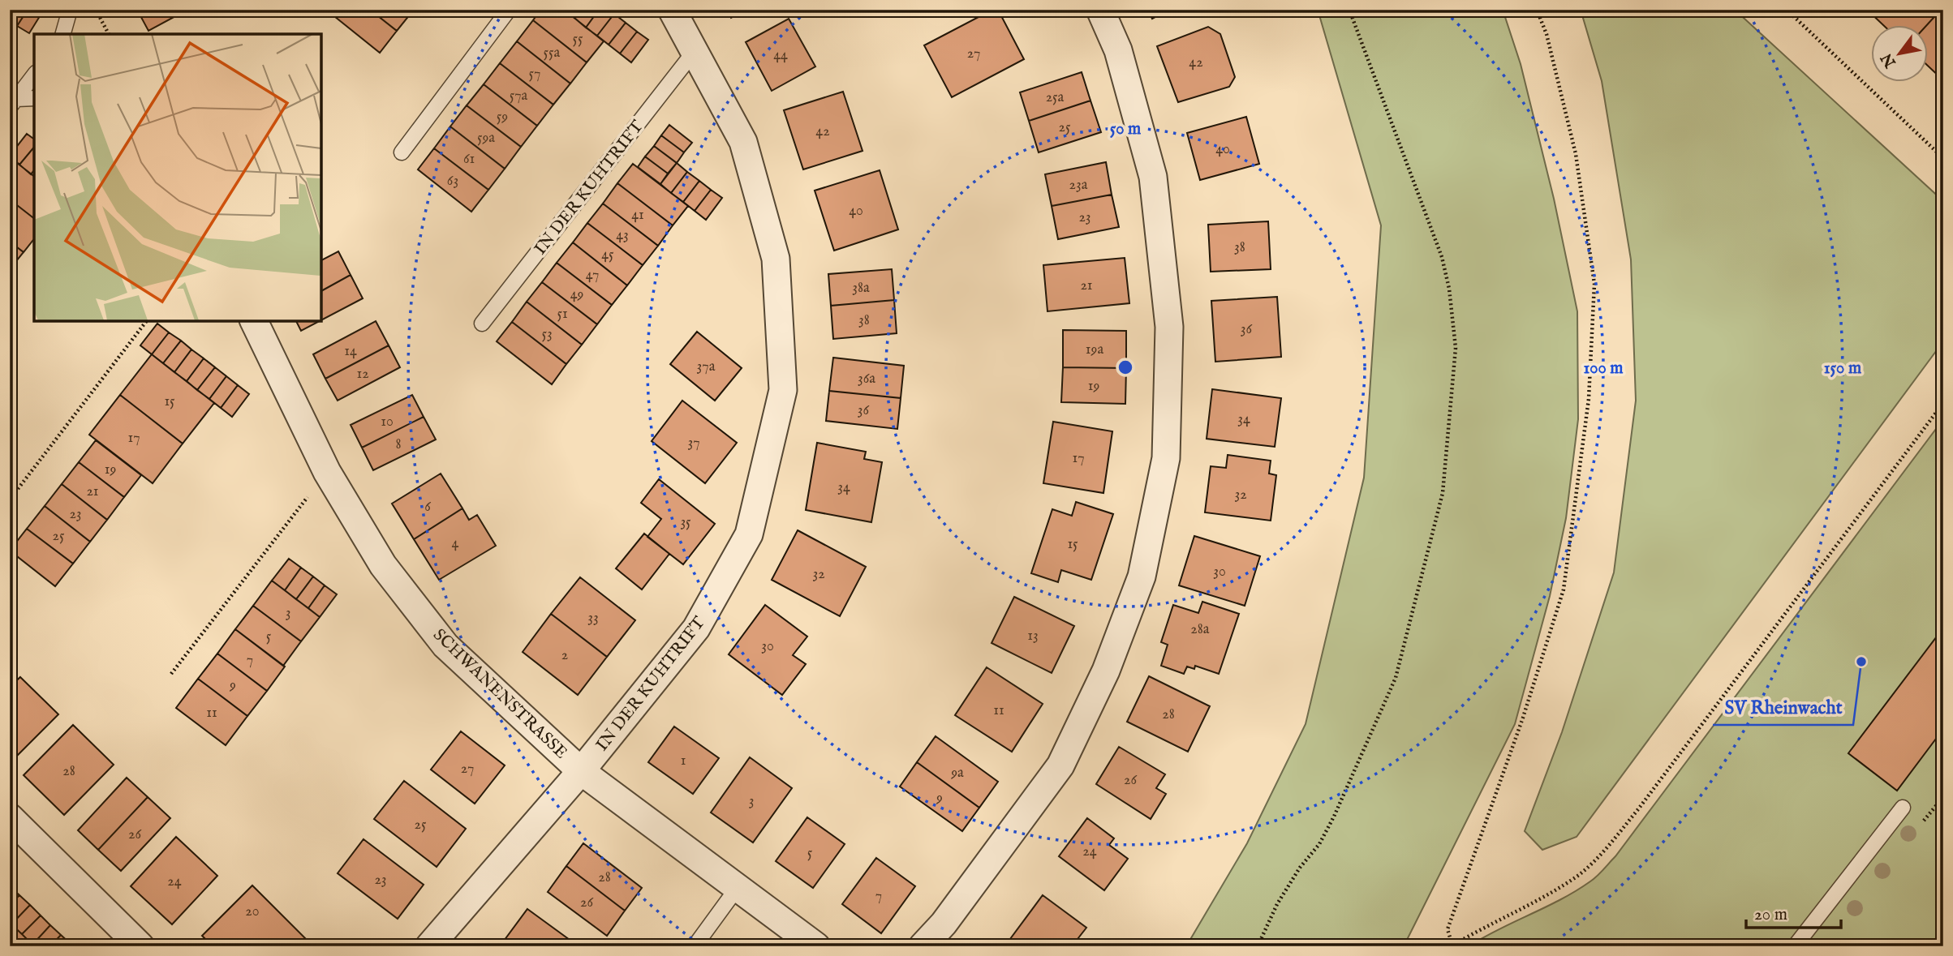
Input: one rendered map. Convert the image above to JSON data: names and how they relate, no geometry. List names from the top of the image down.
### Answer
{
  "streets": {
    "street": ["IN DER KUHTRIFT", "SCHWANENSTRASSE"]
  },
  "crossings": [
    ["IN DER KUHTRIFT", "SCHWANENSTRASSE"]
  ],
  "places": ["SV Rheinwacht"],
  "house_numbers": [
    "55",
    "55a",
    "27",
    "44",
    "42",
    "57",
    "57a",
    "25a",
    "59",
    "25",
    "42",
    "59a",
    "40",
    "61",
    "63",
    "23a",
    "40",
    "41",
    "23",
    "43",
    "38",
    "45",
    "47",
    "21",
    "38a",
    "49",
    "51",
    "38",
    "36",
    "53",
    "19a",
    "14",
    "37a",
    "12",
    "36a",
    "19",
    "15",
    "36",
    "34",
    "10",
    "17",
    "37",
    "8",
    "17",
    "19",
    "34",
    "21",
    "32",
    "6",
    "23",
    "35",
    "25",
    "4",
    "15",
    "30",
    "32",
    "3",
    "33",
    "28a",
    "13",
    "5",
    "30",
    "2",
    "7",
    "9",
    "11",
    "11",
    "28",
    "1",
    "27",
    "28",
    "9a",
    "26",
    "9",
    "3",
    "25",
    "26",
    "24",
    "5",
    "28",
    "23",
    "24",
    "7",
    "26",
    "20"
  ],
  "scale_bar": "20 m",
  "north": "bottom left",
  "rings": ["50 m", "100 m", "150 m"]
}
